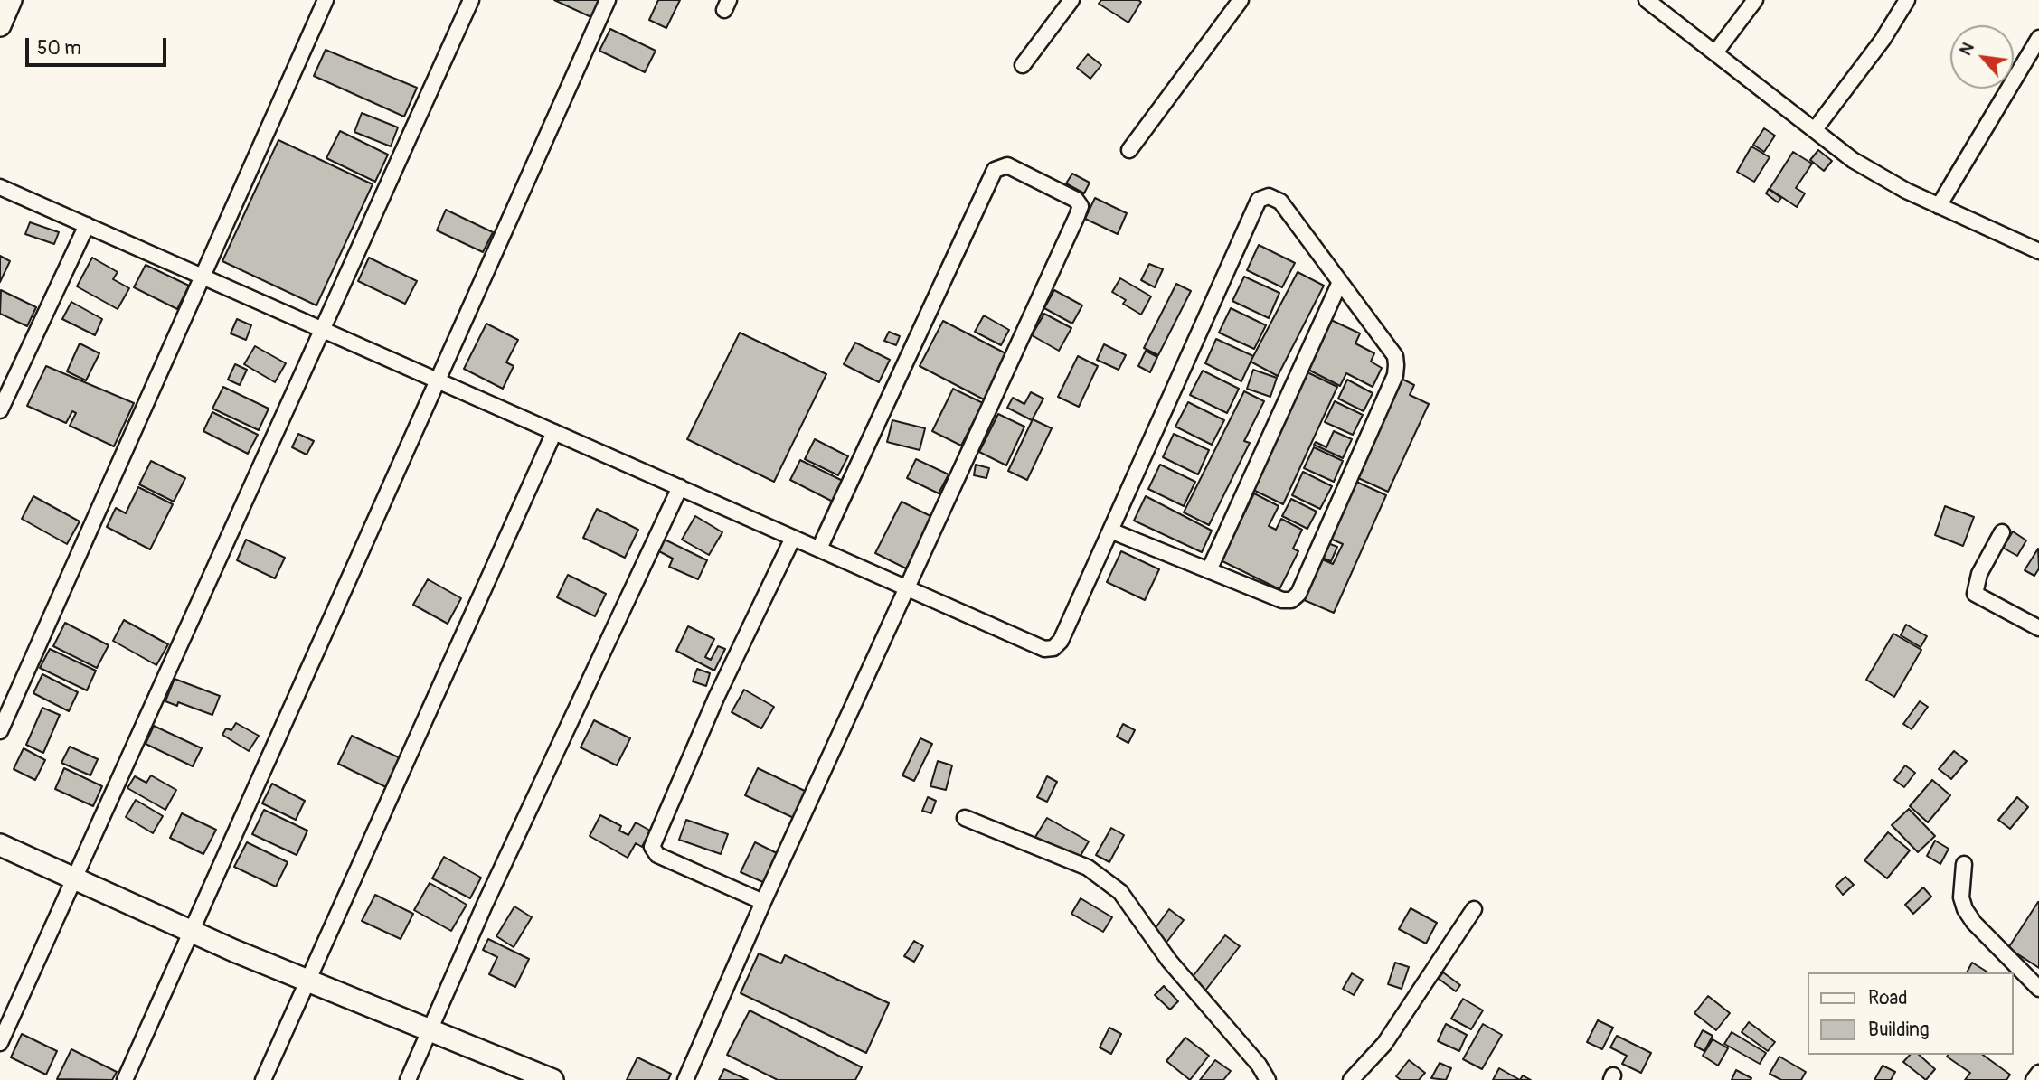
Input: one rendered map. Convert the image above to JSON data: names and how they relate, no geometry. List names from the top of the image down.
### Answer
{
  "legend": ["Road", "Building"],
  "scale_bar": "50 m",
  "north": "top left"
}
